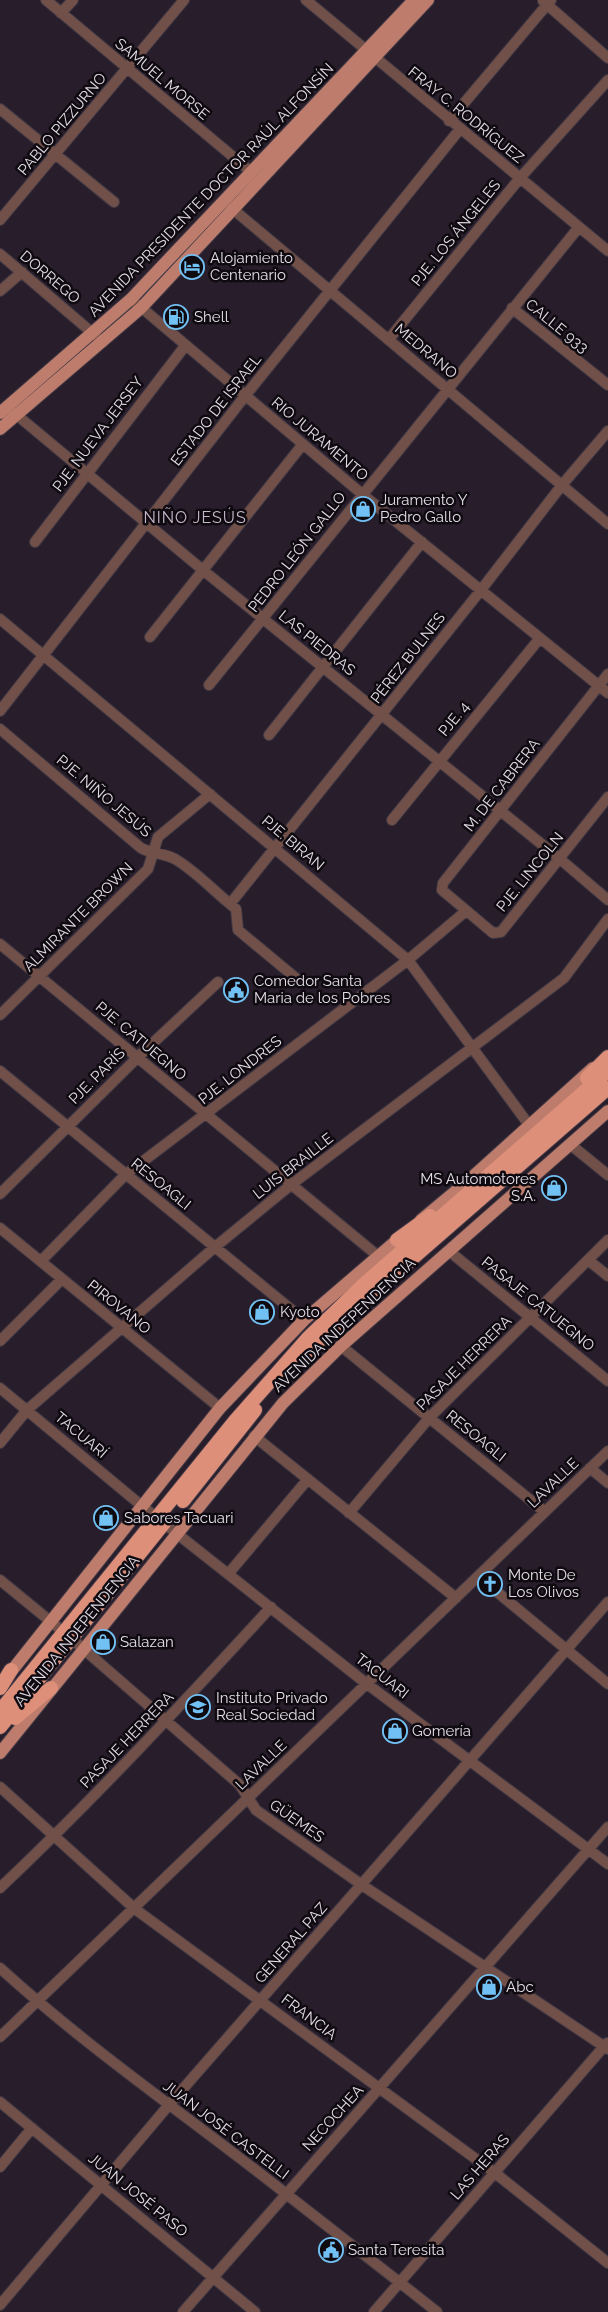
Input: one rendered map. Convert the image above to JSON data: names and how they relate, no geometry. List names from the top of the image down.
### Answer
{
  "streets": {
    "highway": ["AVENIDA INDEPENDENCIA"],
    "main road": ["AVENIDA PRESIDENTE DOCTOR RAÚL ALFONSÍN"],
    "street": [
      "SAMUEL MORSE",
      "FRAY C. RODRÍGUEZ",
      "PABLO PIZZURNO",
      "PJE. LOS ÁNGELES",
      "DORREGO",
      "CALLE 933",
      "MEDRANO",
      "ESTADO DE ISRAEL",
      "PJE. NUEVA JERSEY",
      "RIO JURAMENTO",
      "PEDRO LEÓN GALLO",
      "LAS PIEDRAS",
      "PÉREZ BULNES",
      "PJE. 4",
      "M. DE CABRERA",
      "PJE. NIÑO JESÚS",
      "PJE. BIRAN",
      "PJE. LINCOLN",
      "ALMIRANTE BROWN",
      "PJE. CATUEGNO",
      "PJE. LONDRES",
      "PJE. PARÍS",
      "LUIS BRAILLE",
      "RESOAGLI",
      "PASAJE CATUEGNO",
      "PIROVANO",
      "PASAJE HERRERA",
      "TACUARÍ",
      "LAVALLE",
      "TACUARI",
      "GÜEMES",
      "GENERAL PAZ",
      "FRANCIA",
      "NECOCHEA",
      "JUAN JOSÉ CASTELLI",
      "LAS HERAS",
      "JUAN JOSÉ PASO"
    ]
  },
  "crossings": [
    ["SAMUEL MORSE", "PABLO PIZZURNO"],
    ["SAMUEL MORSE", "AVENIDA PRESIDENTE DOCTOR RAÚL ALFONSÍN"],
    ["FRAY C. RODRÍGUEZ", "AVENIDA PRESIDENTE DOCTOR RAÚL ALFONSÍN"],
    ["FRAY C. RODRÍGUEZ", "PJE. LOS ÁNGELES"],
    ["FRAY C. RODRÍGUEZ", "ESTADO DE ISRAEL"],
    ["FRAY C. RODRÍGUEZ", "PEDRO LEÓN GALLO"],
    ["AVENIDA PRESIDENTE DOCTOR RAÚL ALFONSÍN", "DORREGO"],
    ["AVENIDA PRESIDENTE DOCTOR RAÚL ALFONSÍN", "MEDRANO"],
    ["AVENIDA PRESIDENTE DOCTOR RAÚL ALFONSÍN", "RIO JURAMENTO"],
    ["AVENIDA PRESIDENTE DOCTOR RAÚL ALFONSÍN", "LAS PIEDRAS"],
    ["PJE. LOS ÁNGELES", "MEDRANO"],
    ["CALLE 933", "PEDRO LEÓN GALLO"],
    ["MEDRANO", "ESTADO DE ISRAEL"],
    ["MEDRANO", "PEDRO LEÓN GALLO"],
    ["MEDRANO", "PÉREZ BULNES"],
    ["ESTADO DE ISRAEL", "RIO JURAMENTO"],
    ["ESTADO DE ISRAEL", "LAS PIEDRAS"],
    ["ESTADO DE ISRAEL", "PJE. BIRAN"],
    ["PJE. NUEVA JERSEY", "RIO JURAMENTO"],
    ["PJE. NUEVA JERSEY", "LAS PIEDRAS"],
    ["RIO JURAMENTO", "PEDRO LEÓN GALLO"],
    ["RIO JURAMENTO", "PÉREZ BULNES"],
    ["RIO JURAMENTO", "PJE. 4"],
    ["RIO JURAMENTO", "M. DE CABRERA"],
    ["PEDRO LEÓN GALLO", "LAS PIEDRAS"],
    ["LAS PIEDRAS", "PÉREZ BULNES"],
    ["LAS PIEDRAS", "PJE. 4"],
    ["LAS PIEDRAS", "M. DE CABRERA"],
    ["LAS PIEDRAS", "PJE. LINCOLN"],
    ["PÉREZ BULNES", "PJE. NIÑO JESÚS"],
    ["PÉREZ BULNES", "PJE. BIRAN"],
    ["M. DE CABRERA", "PJE. LINCOLN"],
    ["M. DE CABRERA", "PJE. LONDRES"],
    ["PJE. NIÑO JESÚS", "ALMIRANTE BROWN"],
    ["PJE. BIRAN", "ALMIRANTE BROWN"],
    ["PJE. BIRAN", "PJE. LONDRES"],
    ["PJE. BIRAN", "LUIS BRAILLE"],
    ["PJE. BIRAN", "AVENIDA INDEPENDENCIA"],
    ["PJE. LINCOLN", "PJE. LONDRES"],
    ["ALMIRANTE BROWN", "PJE. CATUEGNO"],
    ["PJE. CATUEGNO", "PJE. LONDRES"],
    ["PJE. CATUEGNO", "PJE. PARÍS"],
    ["PJE. CATUEGNO", "LUIS BRAILLE"],
    ["PJE. CATUEGNO", "AVENIDA INDEPENDENCIA"],
    ["PJE. LONDRES", "RESOAGLI"],
    ["PJE. LONDRES", "PIROVANO"],
    ["PJE. PARÍS", "RESOAGLI"],
    ["LUIS BRAILLE", "RESOAGLI"],
    ["LUIS BRAILLE", "PIROVANO"],
    ["LUIS BRAILLE", "TACUARÍ"],
    ["RESOAGLI", "AVENIDA INDEPENDENCIA"],
    ["RESOAGLI", "PASAJE HERRERA"],
    ["RESOAGLI", "LAVALLE"],
    ["PASAJE CATUEGNO", "AVENIDA INDEPENDENCIA"],
    ["PASAJE CATUEGNO", "PASAJE HERRERA"],
    ["PIROVANO", "AVENIDA INDEPENDENCIA"],
    ["AVENIDA INDEPENDENCIA", "TACUARÍ"],
    ["AVENIDA INDEPENDENCIA", "TACUARI"],
    ["AVENIDA INDEPENDENCIA", "GÜEMES"],
    ["PASAJE HERRERA", "TACUARI"],
    ["PASAJE HERRERA", "GÜEMES"],
    ["PASAJE HERRERA", "FRANCIA"],
    ["TACUARÍ", "TACUARI"],
    ["LAVALLE", "TACUARI"],
    ["LAVALLE", "GÜEMES"],
    ["LAVALLE", "FRANCIA"],
    ["LAVALLE", "JUAN JOSÉ CASTELLI"],
    ["TACUARI", "GENERAL PAZ"],
    ["TACUARI", "NECOCHEA"],
    ["GÜEMES", "GENERAL PAZ"],
    ["GÜEMES", "NECOCHEA"],
    ["GÜEMES", "LAS HERAS"],
    ["GENERAL PAZ", "FRANCIA"],
    ["GENERAL PAZ", "JUAN JOSÉ CASTELLI"],
    ["GENERAL PAZ", "JUAN JOSÉ PASO"],
    ["FRANCIA", "NECOCHEA"],
    ["FRANCIA", "LAS HERAS"],
    ["NECOCHEA", "JUAN JOSÉ CASTELLI"],
    ["NECOCHEA", "JUAN JOSÉ PASO"],
    ["JUAN JOSÉ CASTELLI", "LAS HERAS"]
  ],
  "districts": ["NIÑO JESÚS"],
  "places": {
    "hotel": ["Alojamiento Centenario"],
    "fuel station": ["Shell"],
    "shop": [
      "Juramento Y Pedro Gallo",
      "MS Automotores S.A.",
      "Kyoto",
      "Sabores Tacuari",
      "Salazan",
      "Gomería",
      "Abc"
    ],
    "public building": ["Comedor Santa Maria de los Pobres", "Santa Teresita"],
    "church": ["Monte De Los Olivos"],
    "school or university": ["Instituto Privado Real Sociedad"]
  }
}
